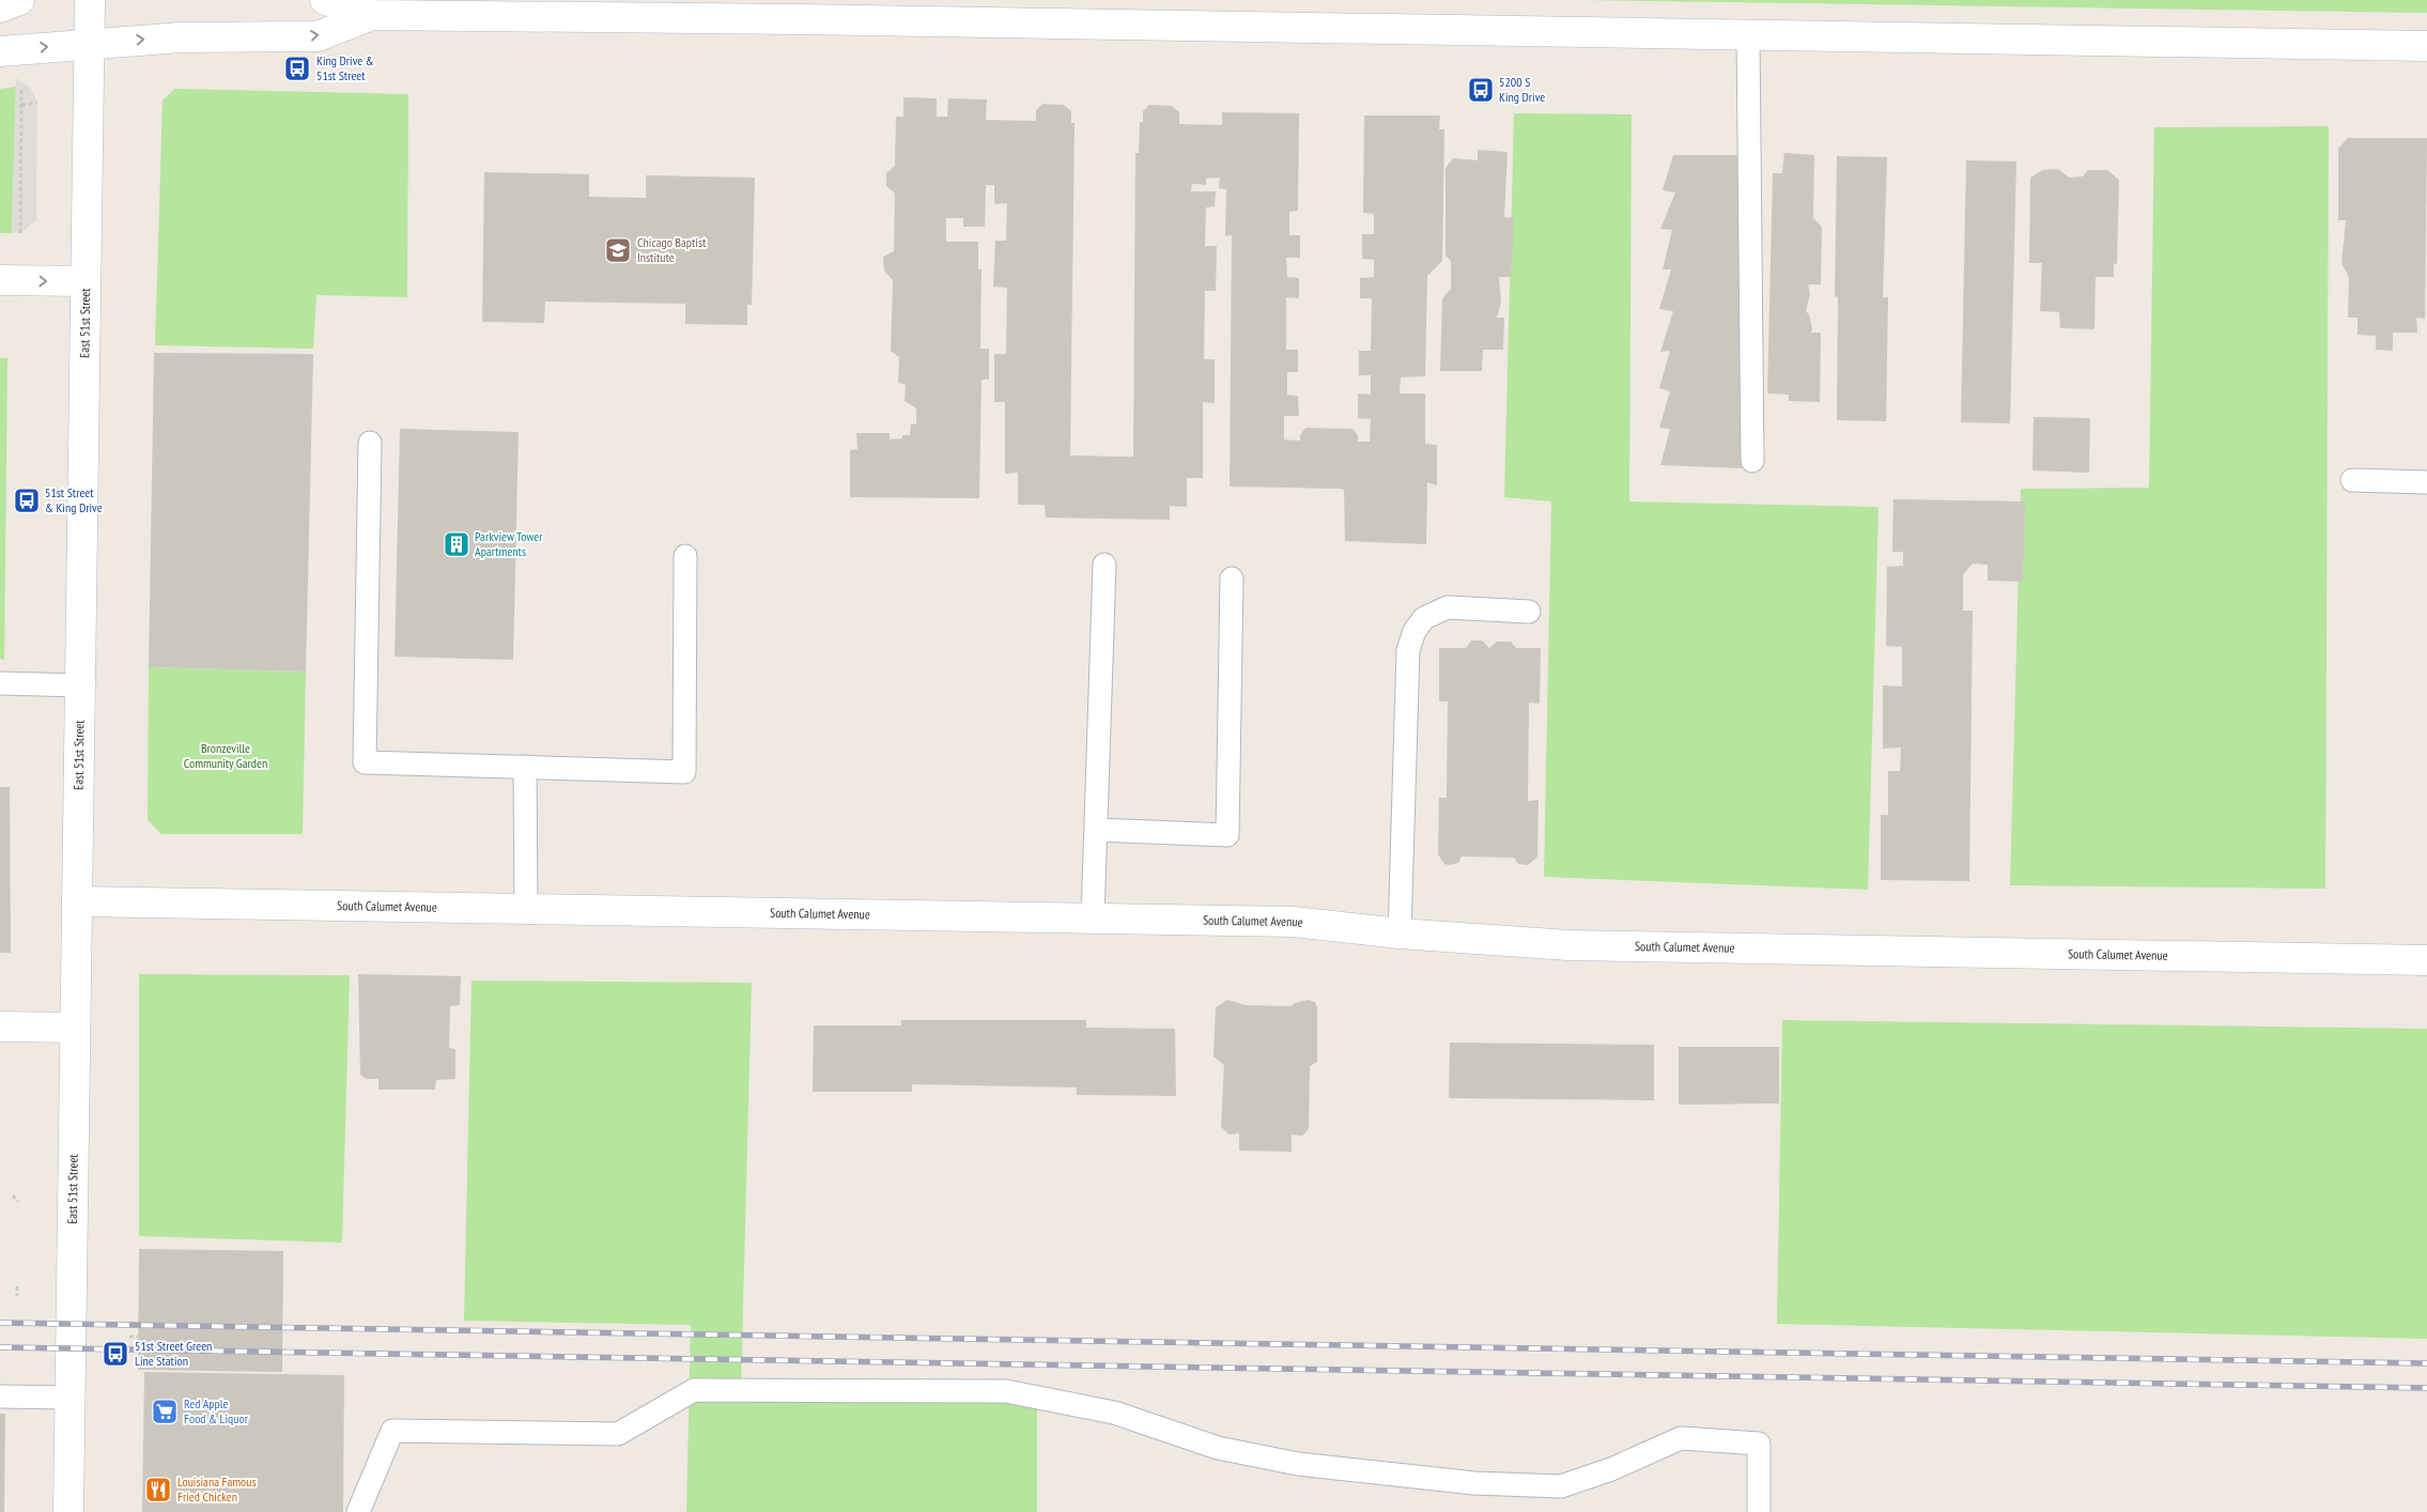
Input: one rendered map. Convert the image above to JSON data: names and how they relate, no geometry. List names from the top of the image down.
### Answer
{
  "streets": {
    "street": ["East 51st Street", "South Calumet Avenue"]
  },
  "crossings": [
    ["East 51st Street", "South Calumet Avenue"]
  ],
  "parks": ["Bronzeville Community Garden"],
  "places": {
    "bus stop": [
      "King Drive & 51st Street",
      "5200 S King Drive",
      "51st Street & King Drive",
      "51st Street Green Line Station"
    ],
    "school or university": ["Chicago Baptist Institute"],
    "building": ["Parkview Tower Apartments"],
    "supermarket": ["Red Apple Food & Liquor"],
    "restaurant": ["Louisiana Famous Fried Chicken"]
  }
}
